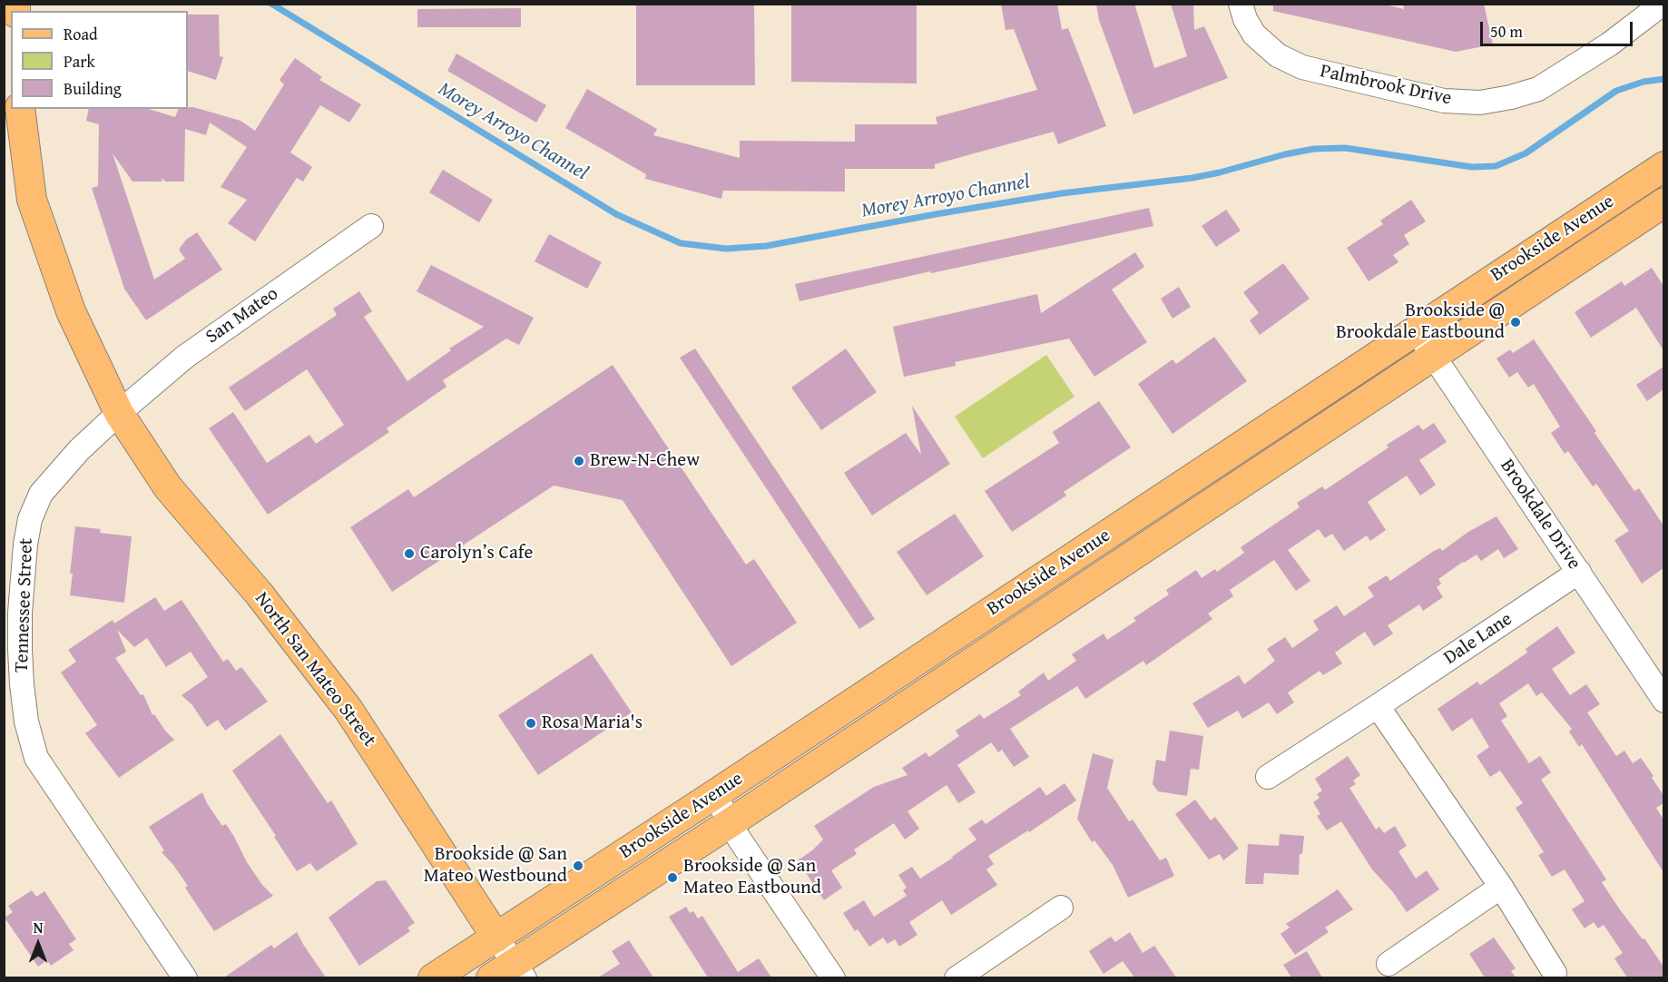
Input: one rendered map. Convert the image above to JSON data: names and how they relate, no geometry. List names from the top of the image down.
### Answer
{
  "streets": {
    "main road": ["Brookside Avenue", "North San Mateo Street"],
    "street": [
      "Palmbrook Drive",
      "San Mateo",
      "Brookdale Drive",
      "Tennessee Street",
      "Dale Lane"
    ]
  },
  "crossings": [
    ["Brookside Avenue", "Brookdale Drive"],
    ["Brookside Avenue", "North San Mateo Street"],
    ["San Mateo", "Tennessee Street"],
    ["San Mateo", "North San Mateo Street"],
    ["Brookdale Drive", "Dale Lane"],
    ["Tennessee Street", "North San Mateo Street"]
  ],
  "water": ["Morey Arroyo Channel"],
  "places": [
    "Brookside @ Brookdale Eastbound",
    "Brew-N-Chew",
    "Carolyn’s Cafe",
    "Rosa Maria's",
    "Brookside @ San Mateo Westbound",
    "Brookside @ San Mateo Eastbound"
  ],
  "legend": ["Road", "Park", "Building"],
  "scale_bar": "50 m",
  "north": "top"
}
